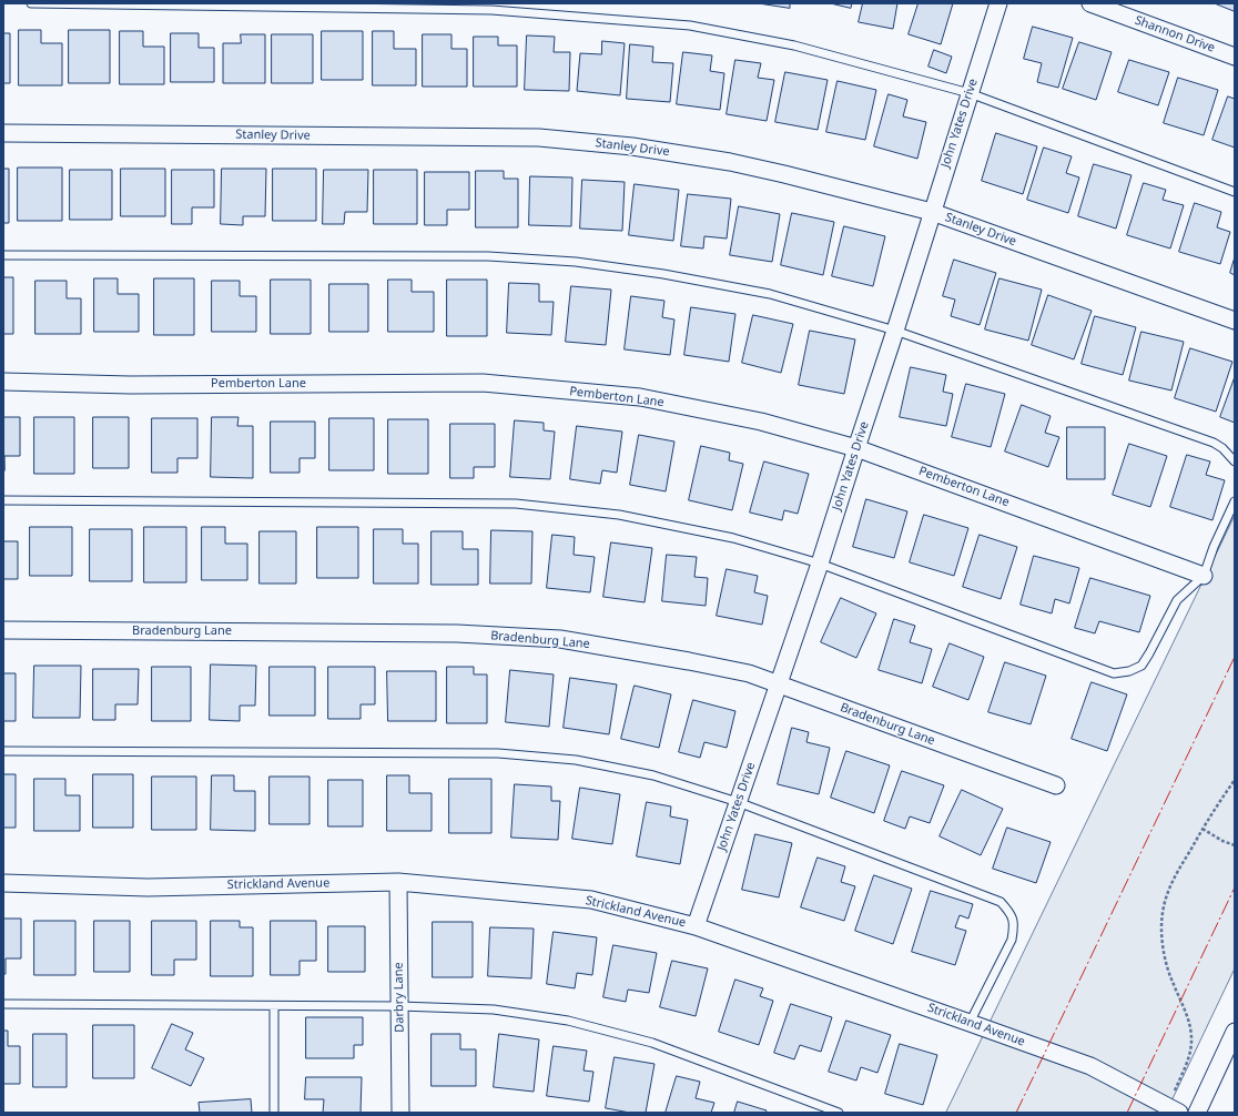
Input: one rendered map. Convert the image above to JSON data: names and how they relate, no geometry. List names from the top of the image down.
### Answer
{
  "streets": {
    "street": [
      "Shannon Drive",
      "John Yates Drive",
      "Stanley Drive",
      "Pemberton Lane",
      "Bradenburg Lane",
      "Strickland Avenue",
      "Darbry Lane"
    ]
  },
  "crossings": [
    ["John Yates Drive", "Stanley Drive"],
    ["John Yates Drive", "Pemberton Lane"],
    ["John Yates Drive", "Bradenburg Lane"],
    ["John Yates Drive", "Strickland Avenue"],
    ["Strickland Avenue", "Darbry Lane"]
  ]
}
